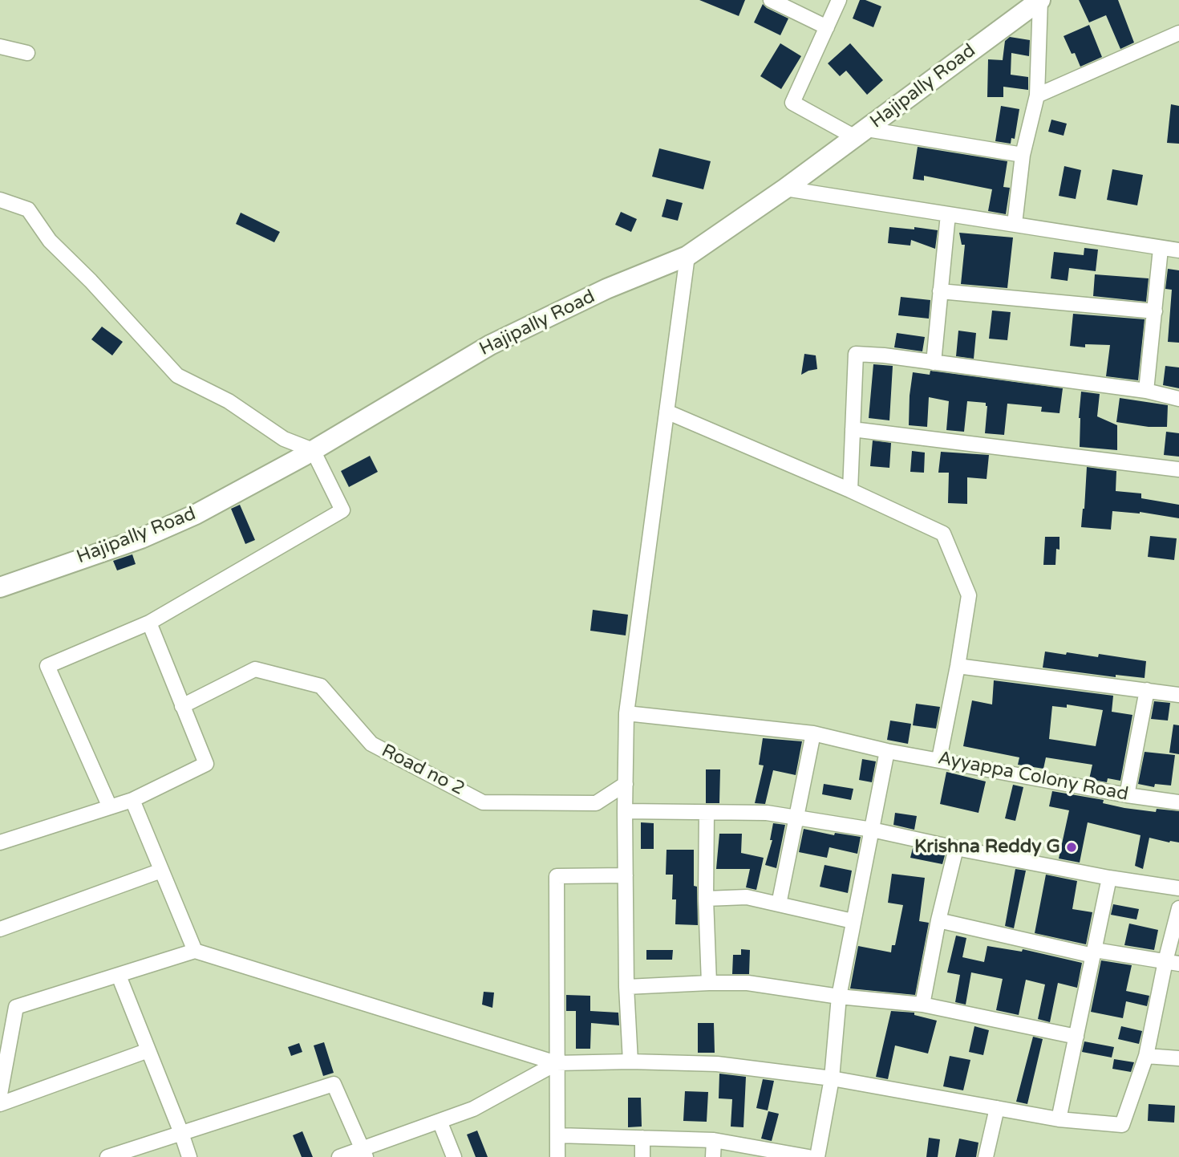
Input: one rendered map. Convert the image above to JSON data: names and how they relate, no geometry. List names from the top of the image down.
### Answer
{
  "streets": {
    "street": ["Hajipally Road", "Road no 2", "Ayyappa Colony Road"]
  },
  "places": ["Krishna Reddy G"]
}
